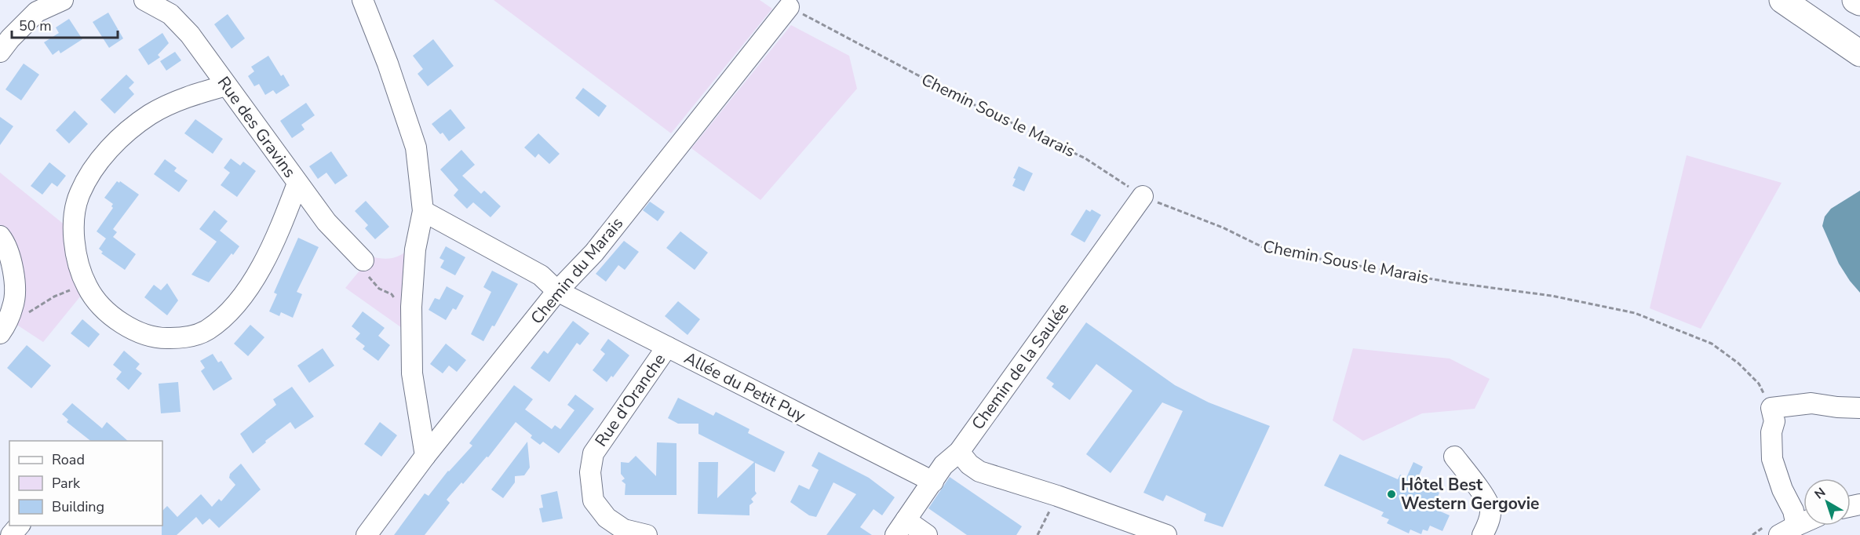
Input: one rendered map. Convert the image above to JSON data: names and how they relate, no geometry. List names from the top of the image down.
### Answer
{
  "streets": {
    "street": [
      "Rue des Gravins",
      "Chemin du Marais",
      "Chemin de la Saulée",
      "Allée du Petit Puy",
      "Rue d'Oranche"
    ],
    "path": ["Chemin Sous le Marais"]
  },
  "crossings": [
    ["Chemin Sous le Marais", "Chemin du Marais"],
    ["Chemin Sous le Marais", "Chemin de la Saulée"],
    ["Chemin du Marais", "Allée du Petit Puy"],
    ["Chemin de la Saulée", "Allée du Petit Puy"],
    ["Allée du Petit Puy", "Rue d'Oranche"]
  ],
  "places": ["Hôtel Best Western Gergovie"],
  "legend": ["Road", "Park", "Building"],
  "scale_bar": "50 m",
  "north": "top left"
}
